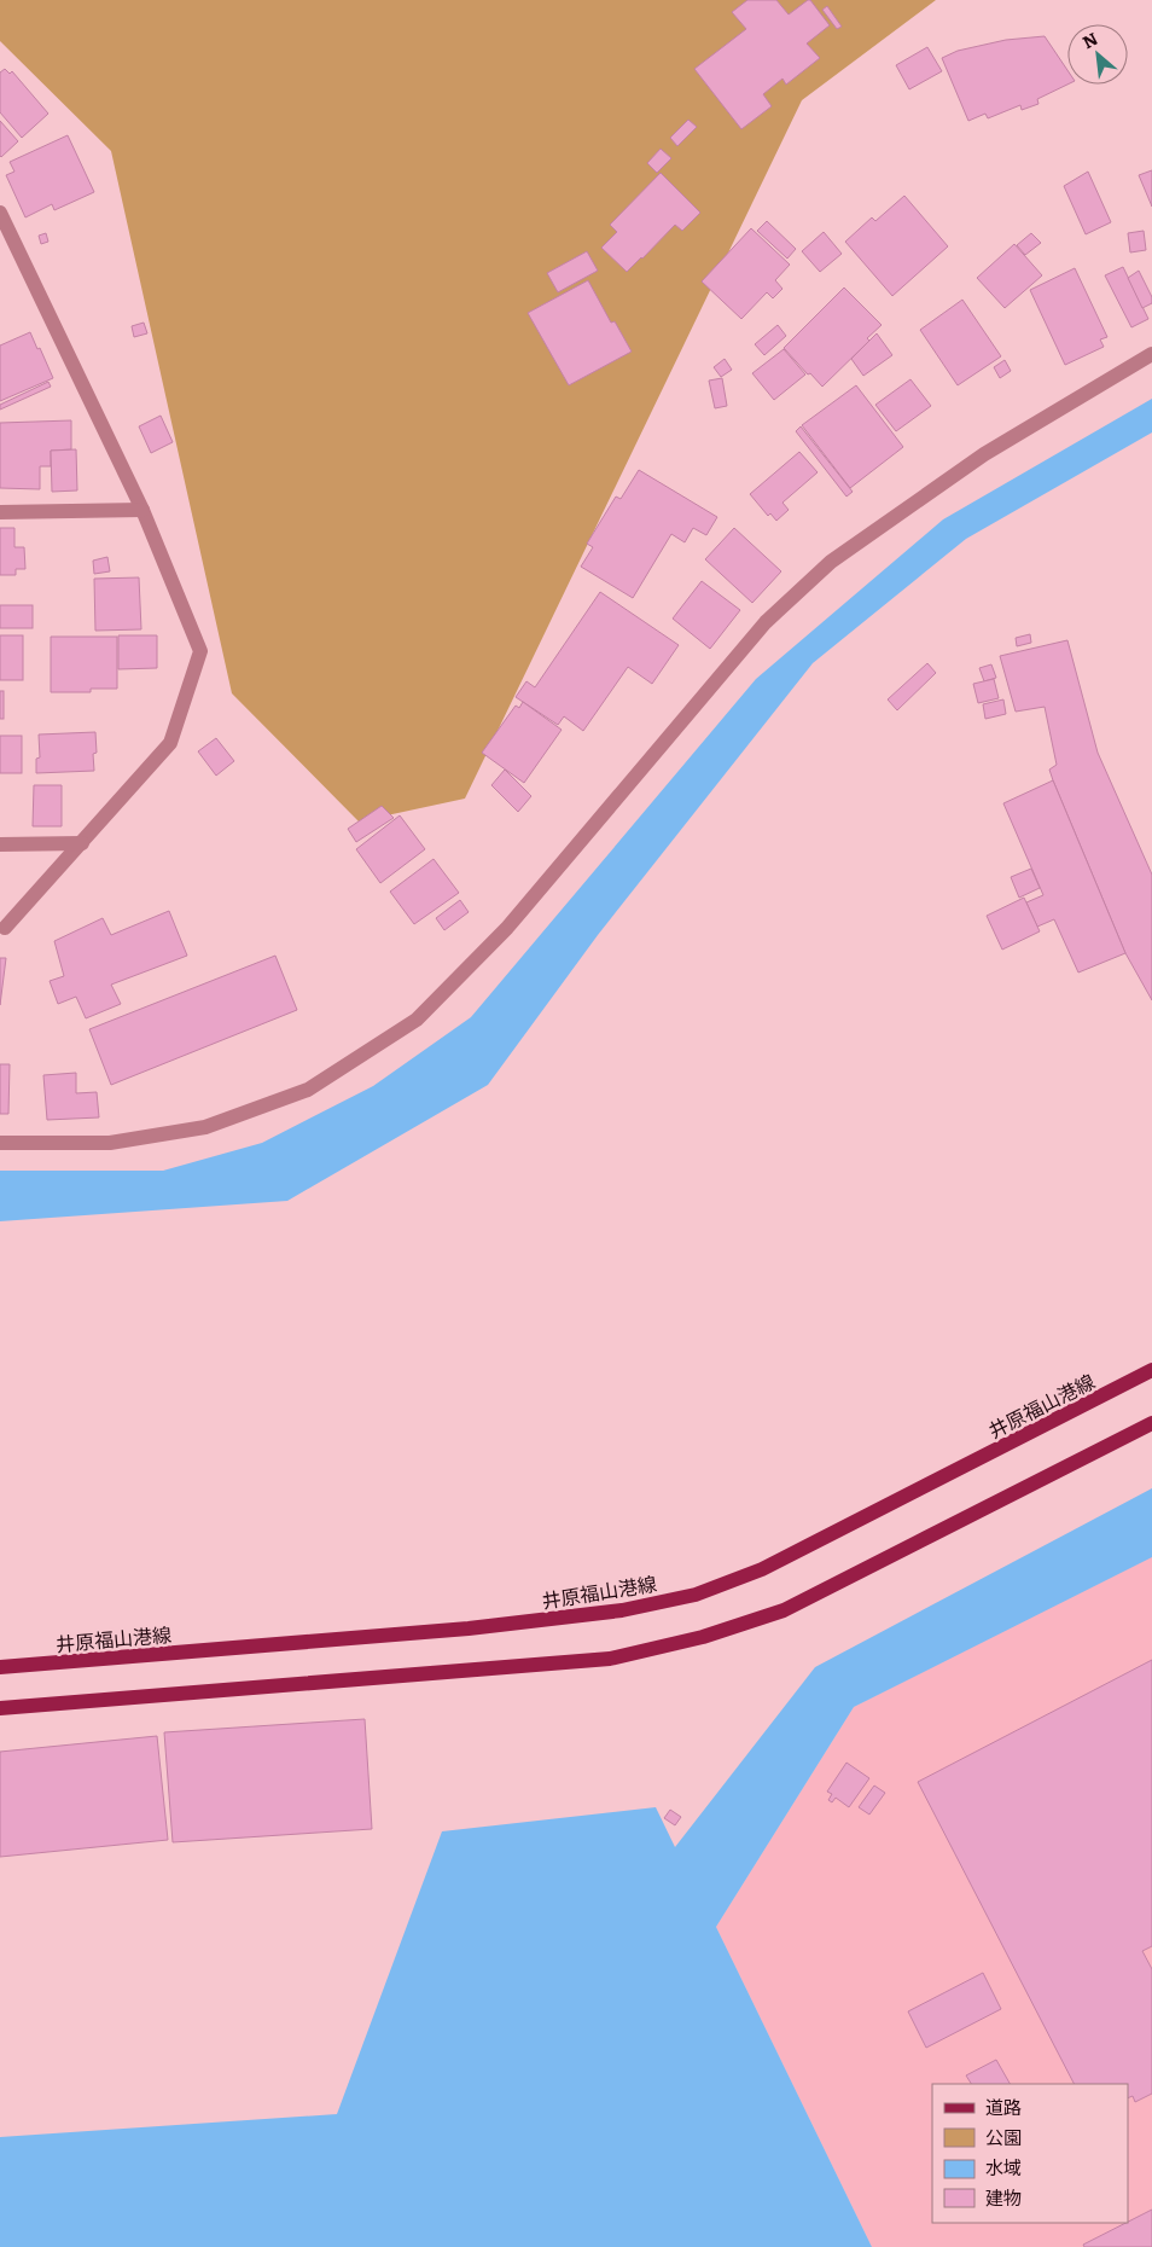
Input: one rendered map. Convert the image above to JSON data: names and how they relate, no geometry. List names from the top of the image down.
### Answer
{
  "streets": {
    "main road": ["井原福山港線"]
  },
  "legend": [
    "道路",
    "公園",
    "水域",
    "建物"
  ],
  "north": "top left"
}
